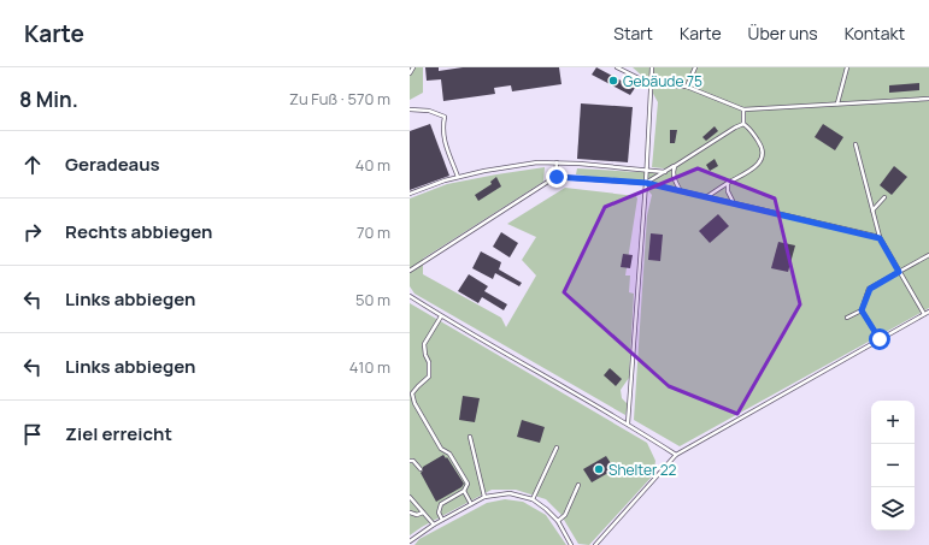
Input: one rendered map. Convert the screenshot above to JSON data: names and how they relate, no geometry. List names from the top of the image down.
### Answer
{
  "places": ["Gebäude 75", "Shelter 22"],
  "page": {
    "header": "Karte",
    "nav": [
      "Start",
      "Karte",
      "Über uns",
      "Kontakt"
    ],
    "heading": ["8 Min.", "Zu Fuß · 570 m"],
    "list": [
      ["Geradeaus", "40 m"],
      ["Rechts abbiegen", "70 m"],
      ["Links abbiegen", "50 m"],
      ["Links abbiegen", "410 m"],
      "Ziel erreicht"
    ],
    "map_buttons": ["+", "−"]
  }
}
